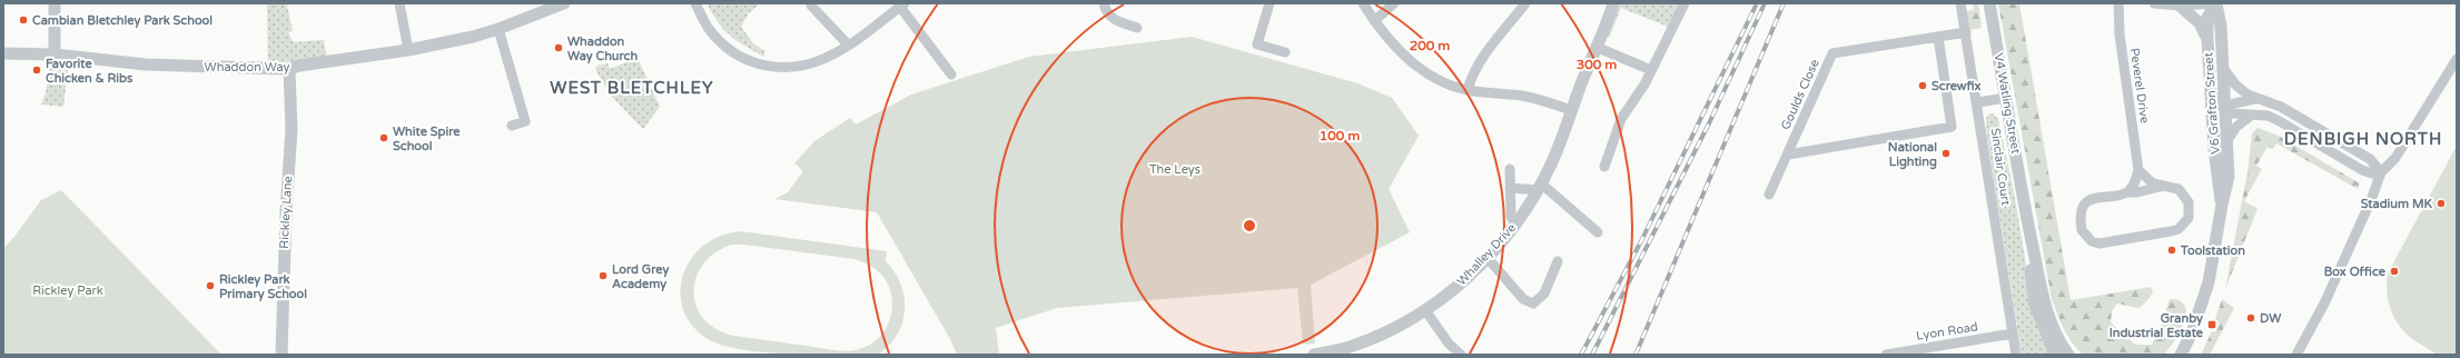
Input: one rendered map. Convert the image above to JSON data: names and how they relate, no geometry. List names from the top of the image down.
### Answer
{
  "streets": {
    "street": [
      "Whaddon Way",
      "Peverel Drive",
      "Goulds Close",
      "V4 Watling Street",
      "V6 Grafton Street",
      "Sinclair Court",
      "Rickley Lane",
      "Whalley Drive",
      "Lyon Road"
    ]
  },
  "crossings": [
    ["Whaddon Way", "Rickley Lane"],
    ["Goulds Close", "Sinclair Court"],
    ["Sinclair Court", "Lyon Road"]
  ],
  "districts": ["WEST BLETCHLEY", "DENBIGH NORTH"],
  "parks": ["The Leys", "Rickley Park"],
  "places": {
    "other": [
      "Cambian Bletchley Park School",
      "Whaddon Way Church",
      "Favorite Chicken & Ribs",
      "Screwfix",
      "White Spire School",
      "National Lighting",
      "Stadium MK",
      "Toolstation",
      "Box Office",
      "Lord Grey Academy",
      "Rickley Park Primary School",
      "DW"
    ],
    "transit": ["Granby Industrial Estate"]
  },
  "rings": ["200 m", "300 m", "100 m"]
}
